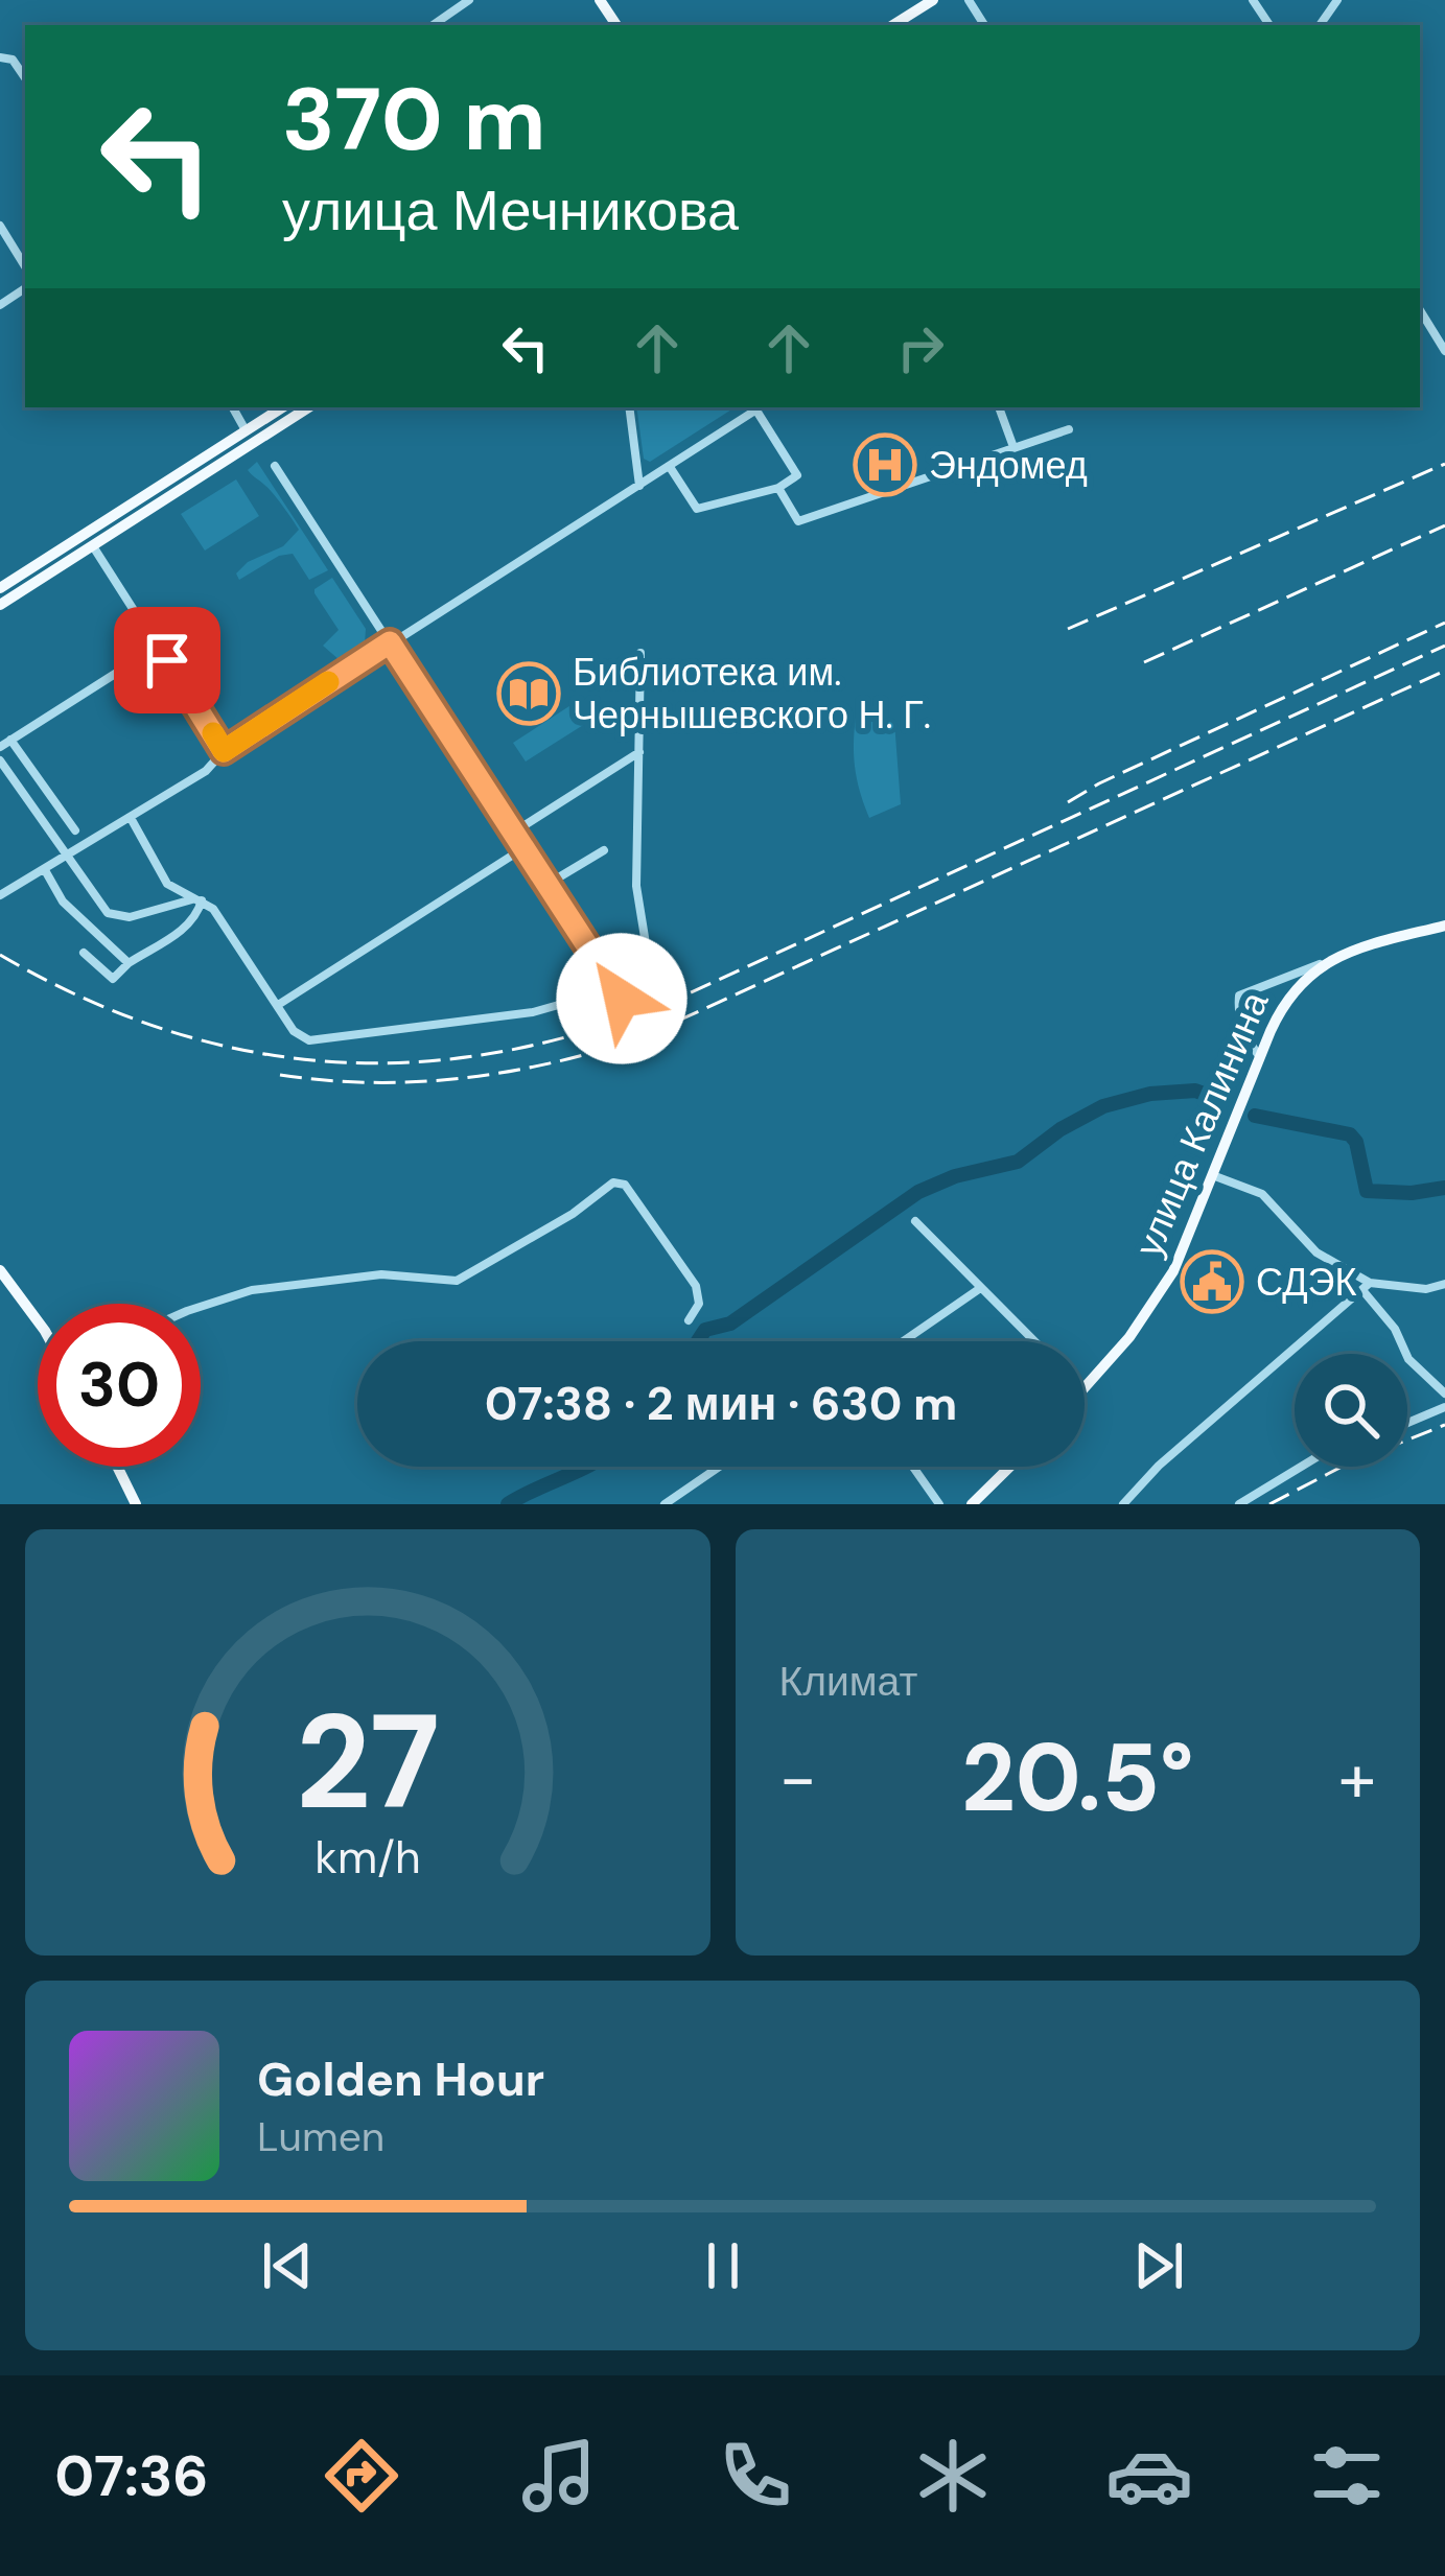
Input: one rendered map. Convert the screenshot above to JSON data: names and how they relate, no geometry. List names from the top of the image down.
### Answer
{
  "streets": {
    "main road": ["улица Калинина"]
  },
  "places": {
    "hospital": ["Эндомед"],
    "library": ["Библиотека им. Чернышевского Н. Г."],
    "public building": ["СДЭК"]
  },
  "page": {
    "turn": ["370 m", "улица Мечникова"],
    "limit": "30",
    "trip": "07:38 · 2 мин · 630 m",
    "tile": "Климат",
    "heat": ["−", "20.5°", "+"],
    "song": ["Golden Hour", "Lumen"],
    "tabs": "07:36",
    "gauge": ["27", "km/h"]
  }
}
